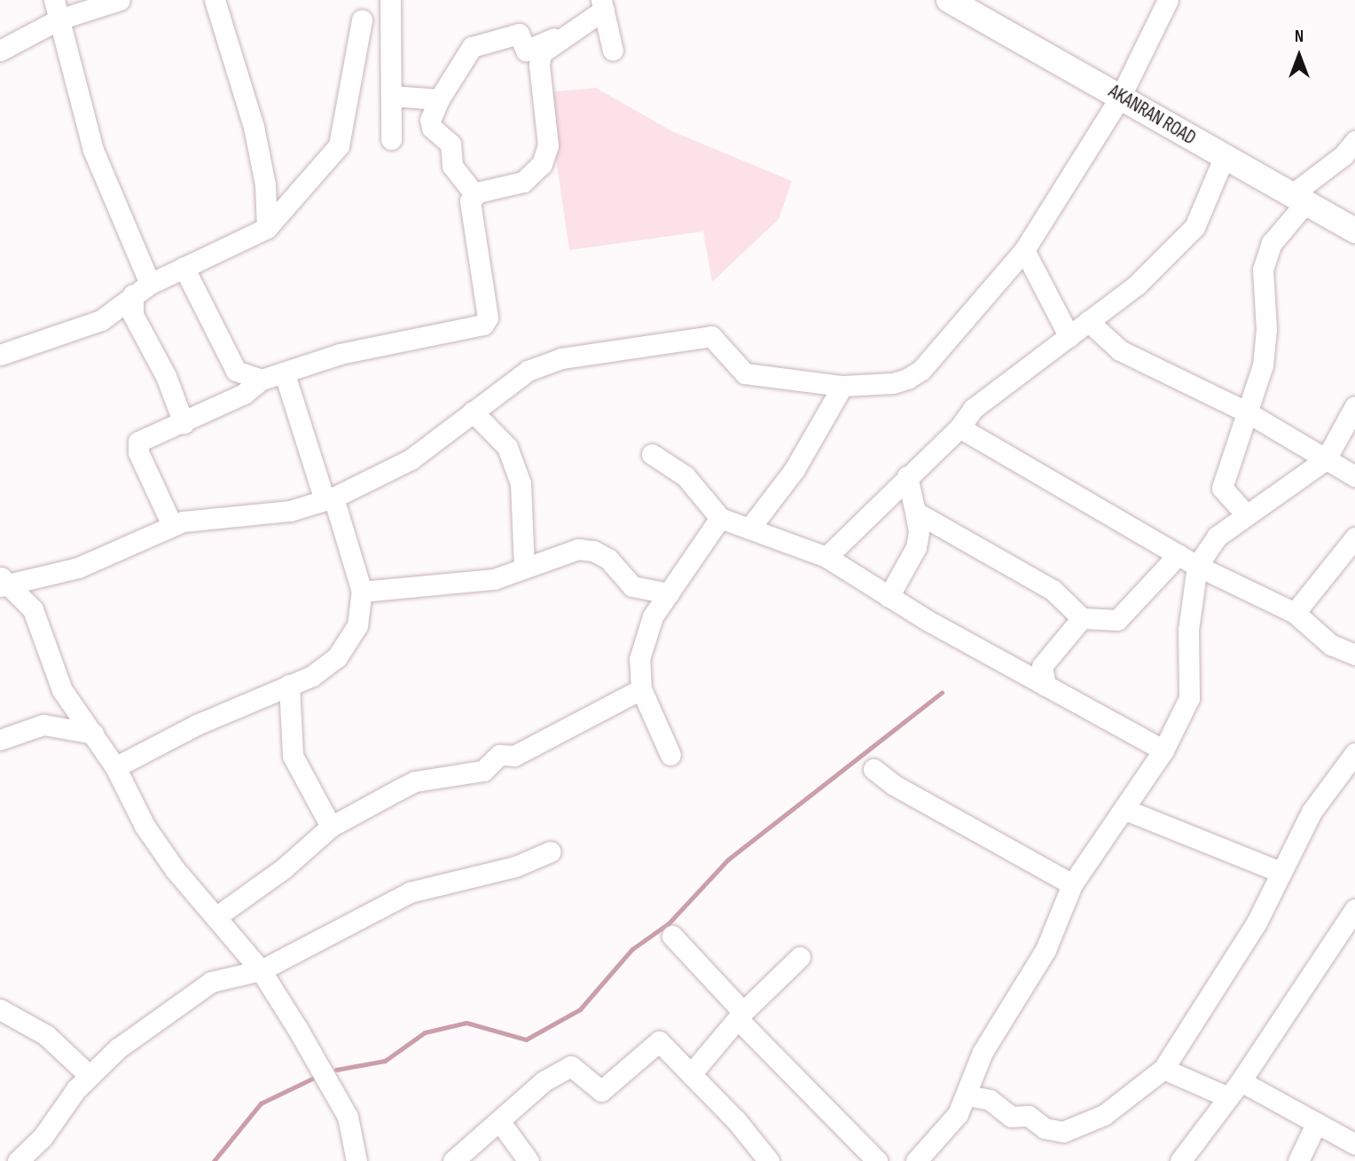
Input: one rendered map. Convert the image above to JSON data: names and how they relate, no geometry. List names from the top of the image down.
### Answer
{
  "streets": {
    "main road": ["AKANRAN ROAD"]
  },
  "north": "top"
}
